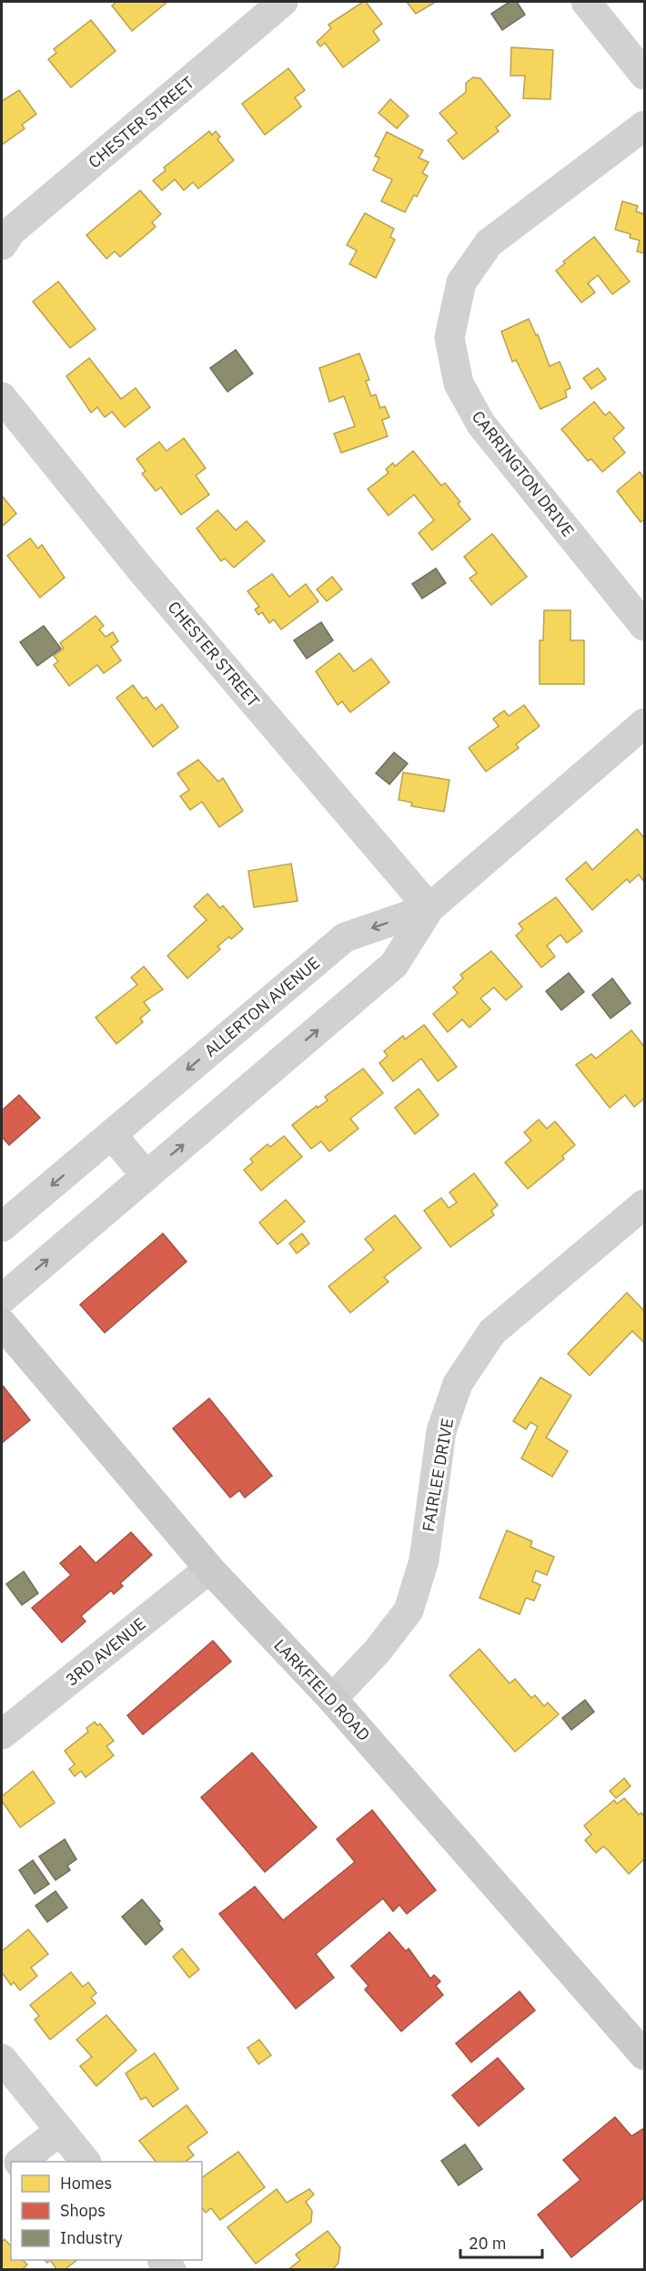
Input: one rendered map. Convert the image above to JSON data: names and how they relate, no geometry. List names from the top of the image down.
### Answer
{
  "streets": {
    "main road": ["LARKFIELD ROAD"],
    "street": [
      "CHESTER STREET",
      "CARRINGTON DRIVE",
      "ALLERTON AVENUE",
      "FAIRLEE DRIVE",
      "3RD AVENUE"
    ]
  },
  "crossings": [
    ["CHESTER STREET", "ALLERTON AVENUE"],
    ["FAIRLEE DRIVE", "LARKFIELD ROAD"],
    ["3RD AVENUE", "LARKFIELD ROAD"]
  ],
  "legend": ["Homes", "Shops", "Industry"],
  "scale_bar": "20 m"
}
